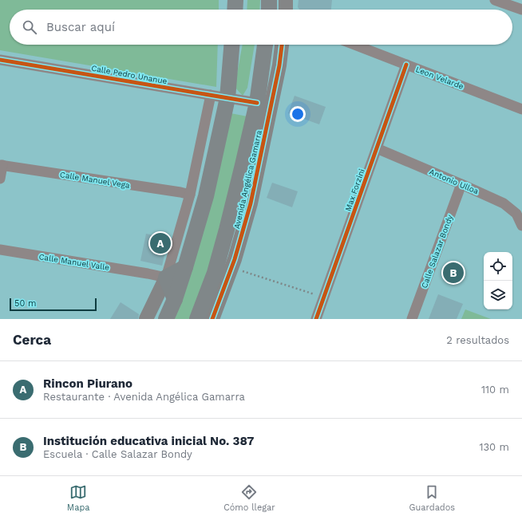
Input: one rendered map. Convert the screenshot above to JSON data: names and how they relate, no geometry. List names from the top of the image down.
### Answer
{
  "streets": {
    "main road": ["Avenida Angélica Gamarra"],
    "street": [
      "Calle Pedro Unanue",
      "Leon Velarde",
      "Calle Manuel Vega",
      "Antonio Ulloa",
      "Max Forzini",
      "Calle Salazar Bondy",
      "Calle Manuel Valle"
    ]
  },
  "crossings": [
    ["Calle Pedro Unanue", "Avenida Angélica Gamarra"],
    ["Leon Velarde", "Max Forzini"],
    ["Antonio Ulloa", "Max Forzini"],
    ["Antonio Ulloa", "Calle Salazar Bondy"]
  ],
  "scale_bar": "50 m",
  "page": {
    "search": "Buscar aquí",
    "pins": ["A", "B"],
    "scale": "50 m",
    "heading": ["Cerca", "2 resultados"],
    "list": [
      {
        "mark": "A",
        "name": "Rincon Piurano",
        "note": "Restaurante · Avenida Angélica Gamarra",
        "value": "110 m"
      },
      {
        "mark": "B",
        "name": "Institución educativa inicial No. 387",
        "note": "Escuela · Calle Salazar Bondy",
        "value": "130 m"
      }
    ],
    "nav": ["Mapa", "Cómo llegar", "Guardados"]
  }
}
